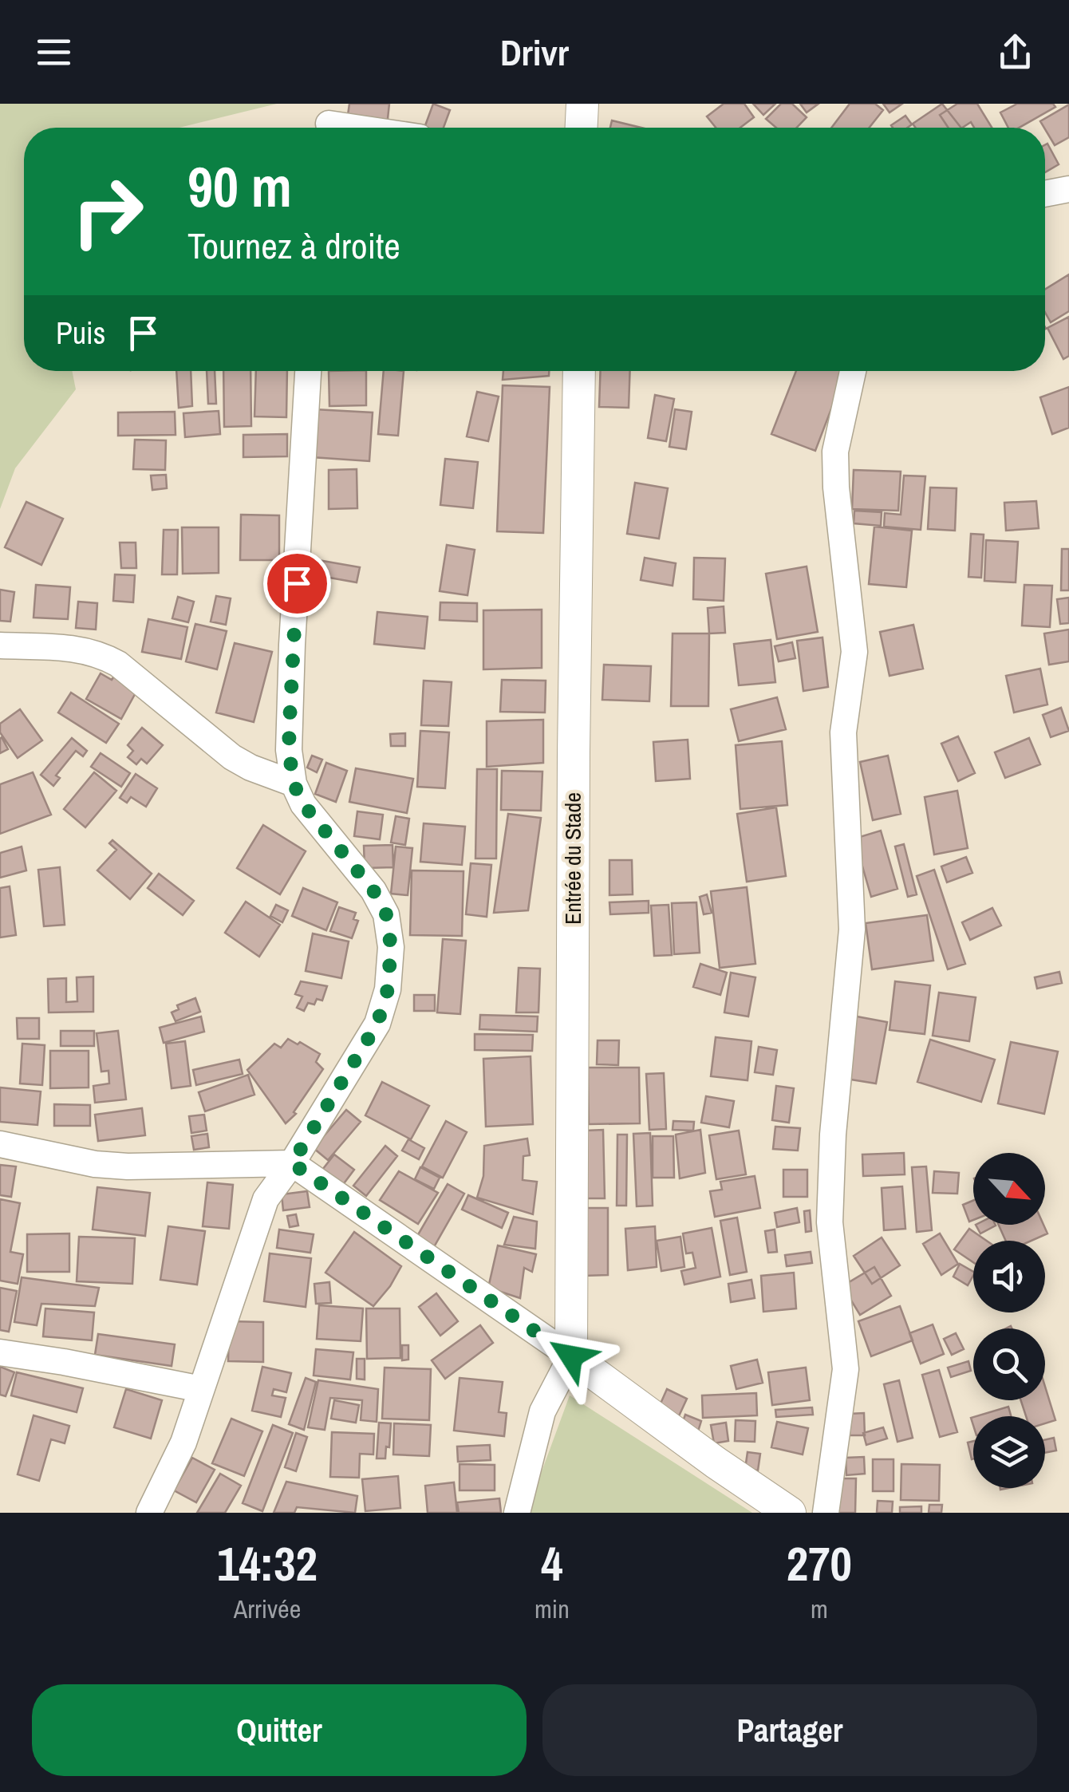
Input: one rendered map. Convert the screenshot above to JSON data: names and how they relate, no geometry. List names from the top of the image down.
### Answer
{
  "streets": {
    "street": ["Entrée du Stade"]
  },
  "north": "bottom right",
  "page": {
    "header": "Drivr",
    "turn": ["90 m", "Tournez à droite"],
    "then": "Puis",
    "eta": [
      "14:32",
      "Arrivée",
      "4",
      "min",
      "270",
      "m"
    ],
    "buttons": ["Quitter", "Partager"]
  }
}
